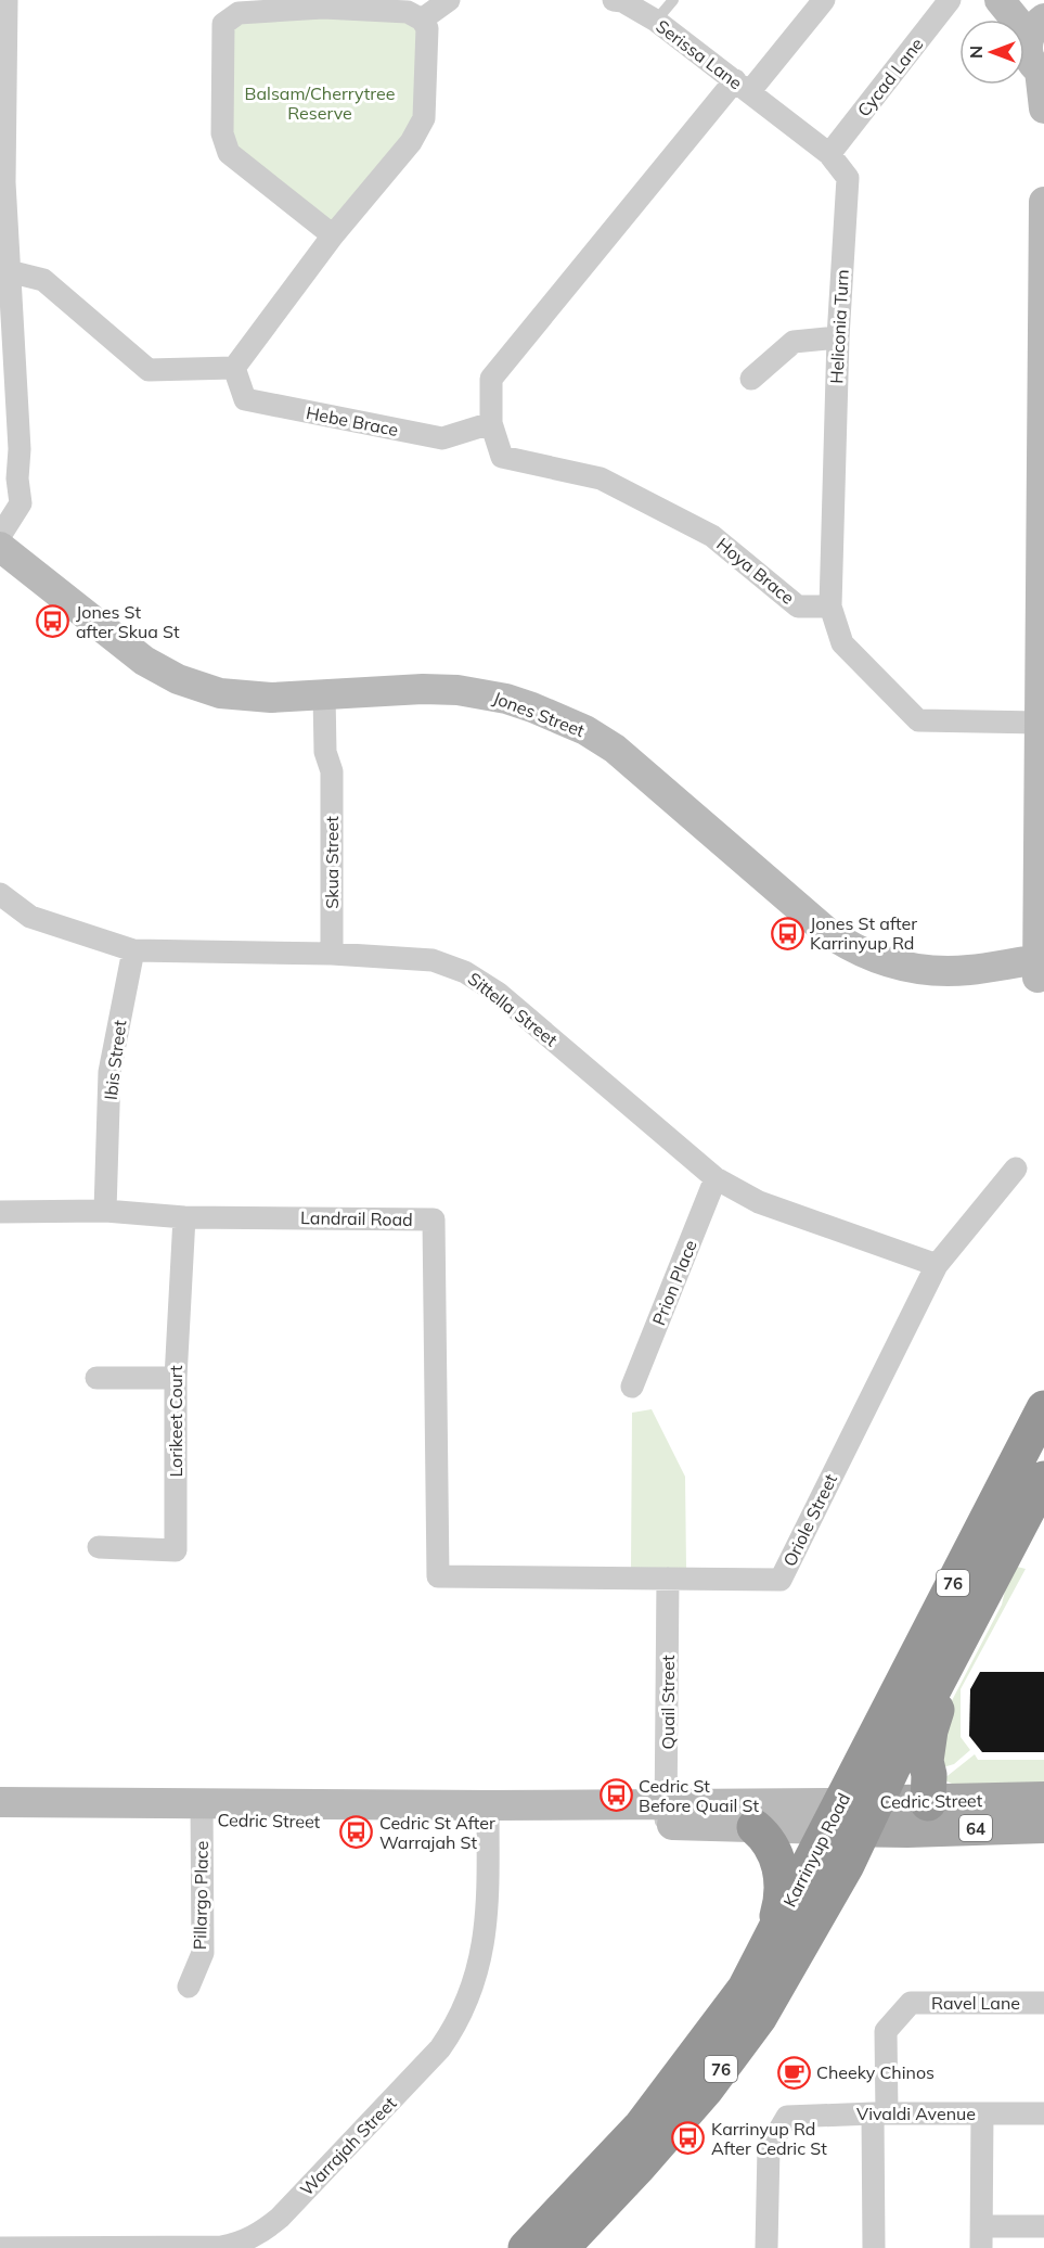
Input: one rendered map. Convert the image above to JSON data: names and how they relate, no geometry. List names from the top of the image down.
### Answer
{
  "streets": {
    "highway": ["76", "Karrinyup Road"],
    "main road": ["Cedric Street", "64"],
    "street": [
      "Serissa Lane",
      "Cycad Lane",
      "Heliconia Turn",
      "Hebe Brace",
      "Hoya Brace",
      "Jones Street",
      "Skua Street",
      "Sittella Street",
      "Ibis Street",
      "Landrail Road",
      "Prion Place",
      "Lorikeet Court",
      "Oriole Street",
      "Quail Street",
      "Pillargo Place",
      "Ravel Lane",
      "Vivaldi Avenue",
      "Warrajah Street"
    ]
  },
  "crossings": [
    ["Serissa Lane", "Heliconia Turn"],
    ["Cycad Lane", "Heliconia Turn"],
    ["Heliconia Turn", "Hoya Brace"],
    ["Hebe Brace", "Hoya Brace"],
    ["Jones Street", "Skua Street"],
    ["Skua Street", "Sittella Street"],
    ["Sittella Street", "Ibis Street"],
    ["Sittella Street", "Prion Place"],
    ["Sittella Street", "Oriole Street"],
    ["Ibis Street", "Landrail Road"],
    ["Landrail Road", "Lorikeet Court"],
    ["Landrail Road", "Oriole Street"],
    ["Oriole Street", "Quail Street"],
    ["Quail Street", "Cedric Street"],
    ["Cedric Street", "Karrinyup Road"],
    ["Cedric Street", "Pillargo Place"],
    ["Cedric Street", "Warrajah Street"],
    ["Ravel Lane", "Vivaldi Avenue"]
  ],
  "parks": ["Balsam/Cherrytree Reserve"],
  "places": {
    "bus stop": [
      "Jones St after Skua St",
      "Jones St after Karrinyup Rd",
      "Cedric St Before Quail St",
      "Cedric St After Warrajah St",
      "Karrinyup Rd After Cedric St"
    ],
    "cafe": ["Cheeky Chinos"]
  },
  "north": "left"
}
